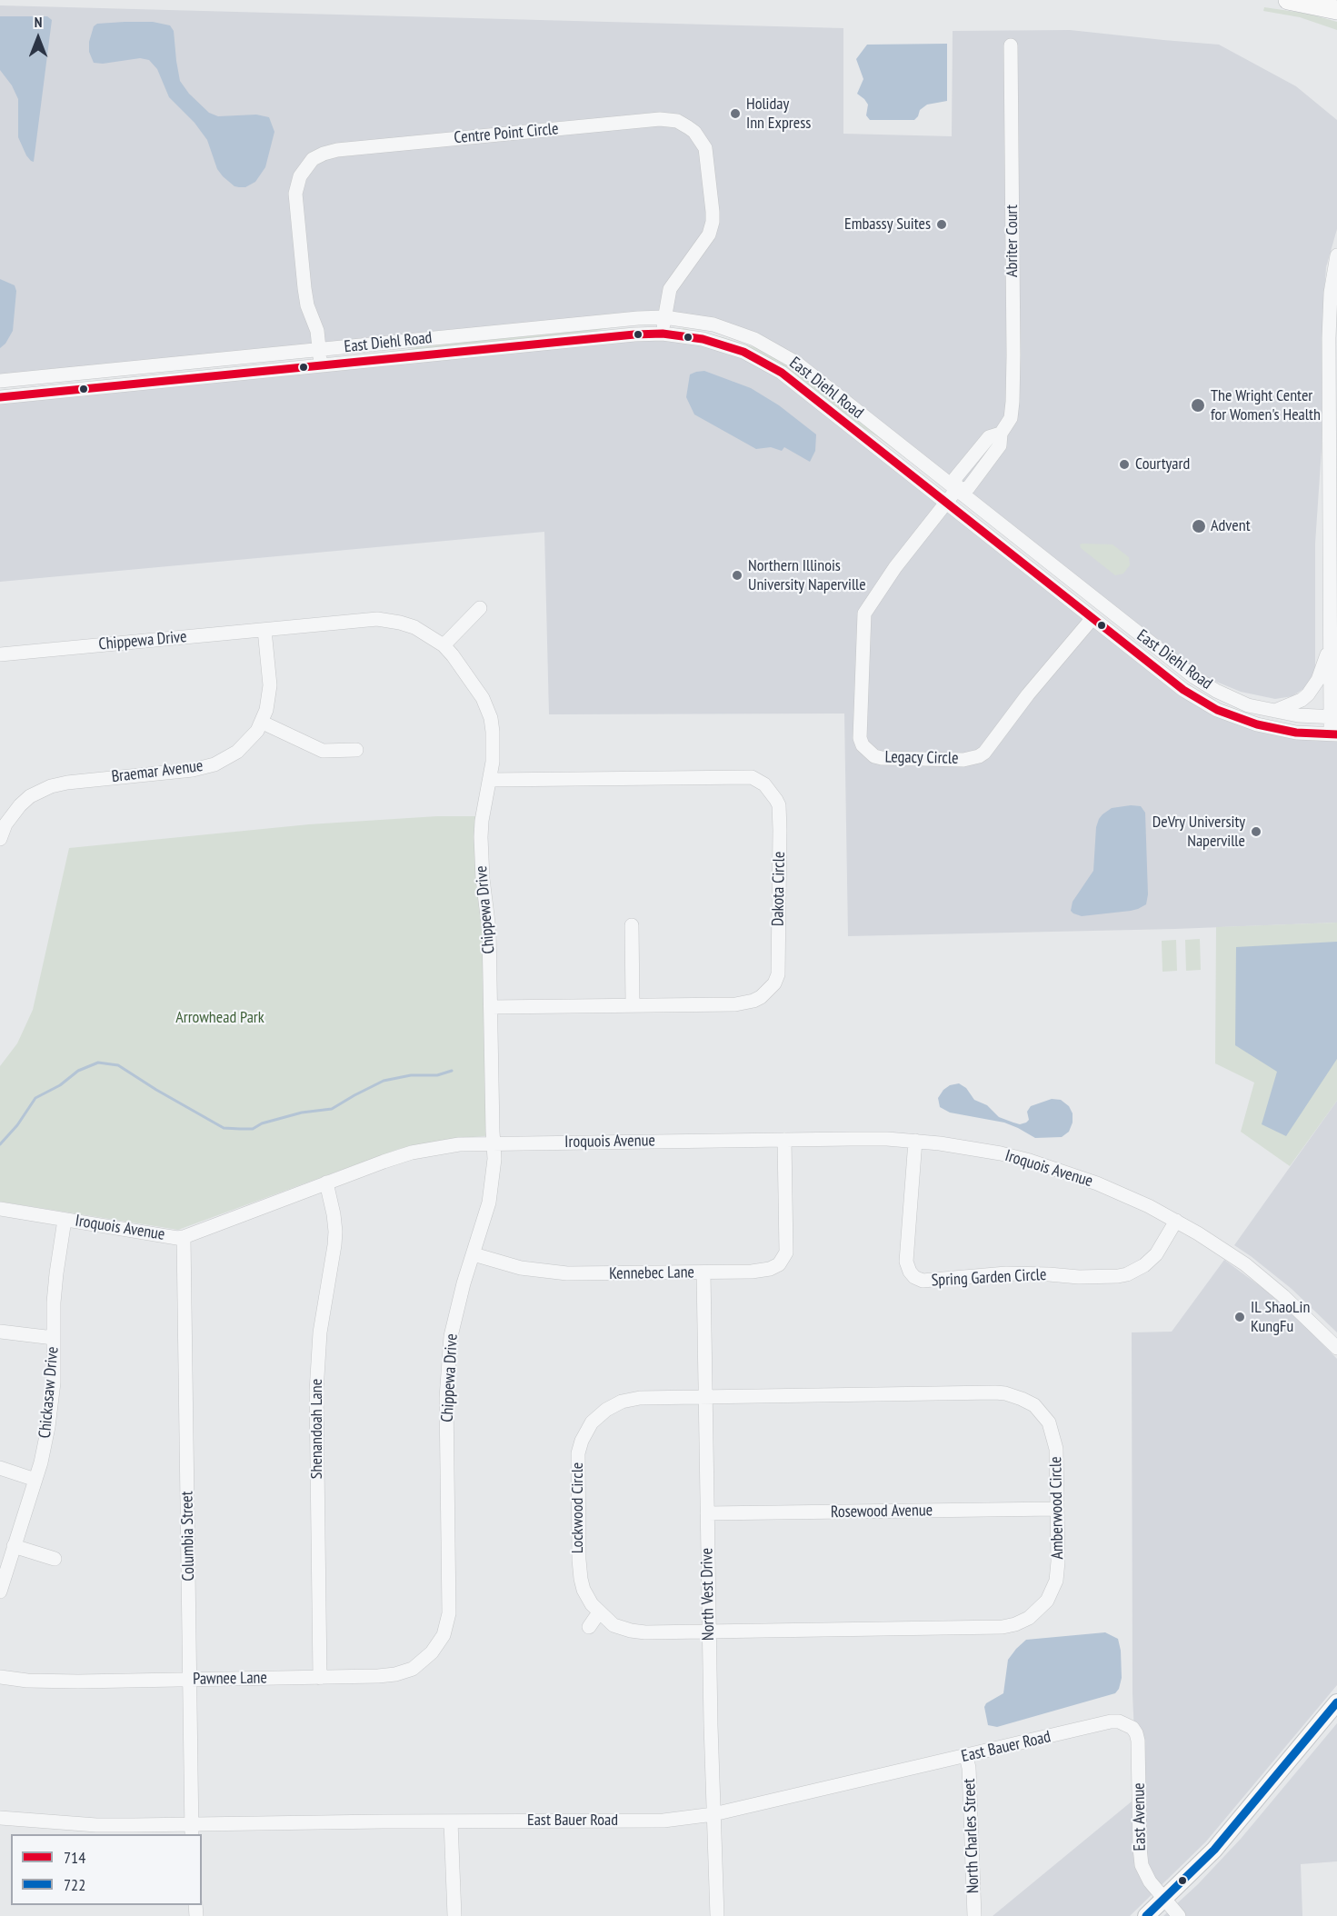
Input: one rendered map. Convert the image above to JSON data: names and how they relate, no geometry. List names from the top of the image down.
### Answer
{
  "streets": {
    "street": [
      "Centre Point Circle",
      "Abriter Court",
      "East Diehl Road",
      "Chippewa Drive",
      "Legacy Circle",
      "Braemar Avenue",
      "Dakota Circle",
      "Iroquois Avenue",
      "Kennebec Lane",
      "Spring Garden Circle",
      "Chickasaw Drive",
      "Shenandoah Lane",
      "Lockwood Circle",
      "Amberwood Circle",
      "Rosewood Avenue",
      "Columbia Street",
      "North Vest Drive",
      "Pawnee Lane",
      "East Bauer Road",
      "East Avenue",
      "North Charles Street"
    ]
  },
  "crossings": [
    ["Centre Point Circle", "East Diehl Road"],
    ["Abriter Court", "East Diehl Road"],
    ["Abriter Court", "Legacy Circle"],
    ["East Diehl Road", "Legacy Circle"],
    ["Chippewa Drive", "Braemar Avenue"],
    ["Chippewa Drive", "Dakota Circle"],
    ["Chippewa Drive", "Iroquois Avenue"],
    ["Chippewa Drive", "Kennebec Lane"],
    ["Chippewa Drive", "Pawnee Lane"],
    ["Iroquois Avenue", "Kennebec Lane"],
    ["Iroquois Avenue", "Spring Garden Circle"],
    ["Iroquois Avenue", "Chickasaw Drive"],
    ["Iroquois Avenue", "Shenandoah Lane"],
    ["Iroquois Avenue", "Columbia Street"],
    ["Kennebec Lane", "North Vest Drive"],
    ["Shenandoah Lane", "Pawnee Lane"],
    ["Lockwood Circle", "Amberwood Circle"],
    ["Lockwood Circle", "North Vest Drive"],
    ["Amberwood Circle", "Rosewood Avenue"],
    ["Amberwood Circle", "North Vest Drive"],
    ["Rosewood Avenue", "North Vest Drive"],
    ["Columbia Street", "Pawnee Lane"],
    ["Columbia Street", "East Bauer Road"],
    ["North Vest Drive", "East Bauer Road"],
    ["East Bauer Road", "East Avenue"],
    ["East Bauer Road", "North Charles Street"]
  ],
  "parks": ["Arrowhead Park"],
  "places": [
    "Holiday Inn Express",
    "Embassy Suites",
    "The Wright Center for Women's Health",
    "Courtyard",
    "Advent",
    "Northern Illinois University Naperville",
    "DeVry University Naperville",
    "IL ShaoLin KungFu"
  ],
  "lines": ["transit line 714", "transit line 722"],
  "legend": ["714", "722"],
  "north": "top"
}
